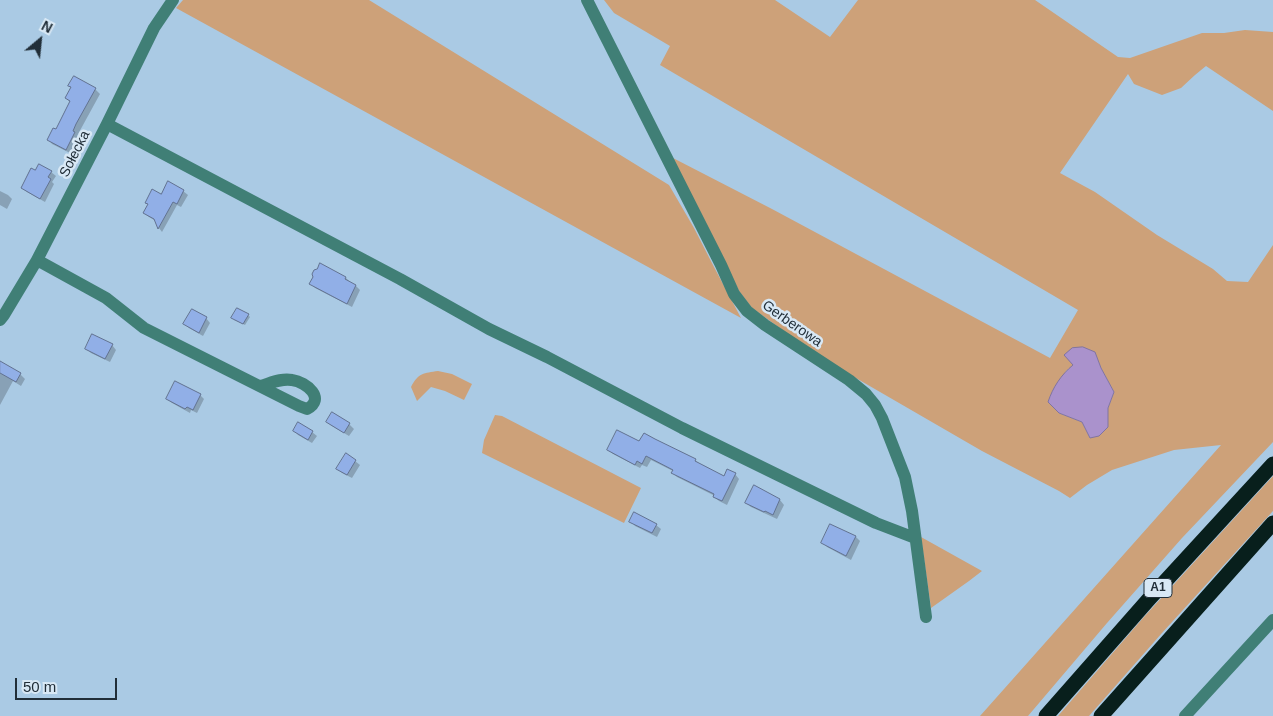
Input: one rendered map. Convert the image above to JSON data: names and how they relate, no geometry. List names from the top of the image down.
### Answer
{
  "streets": {
    "highway": ["A1"],
    "street": ["Sołecka", "Gerberowa"]
  },
  "scale_bar": "50 m",
  "north": "top right"
}
